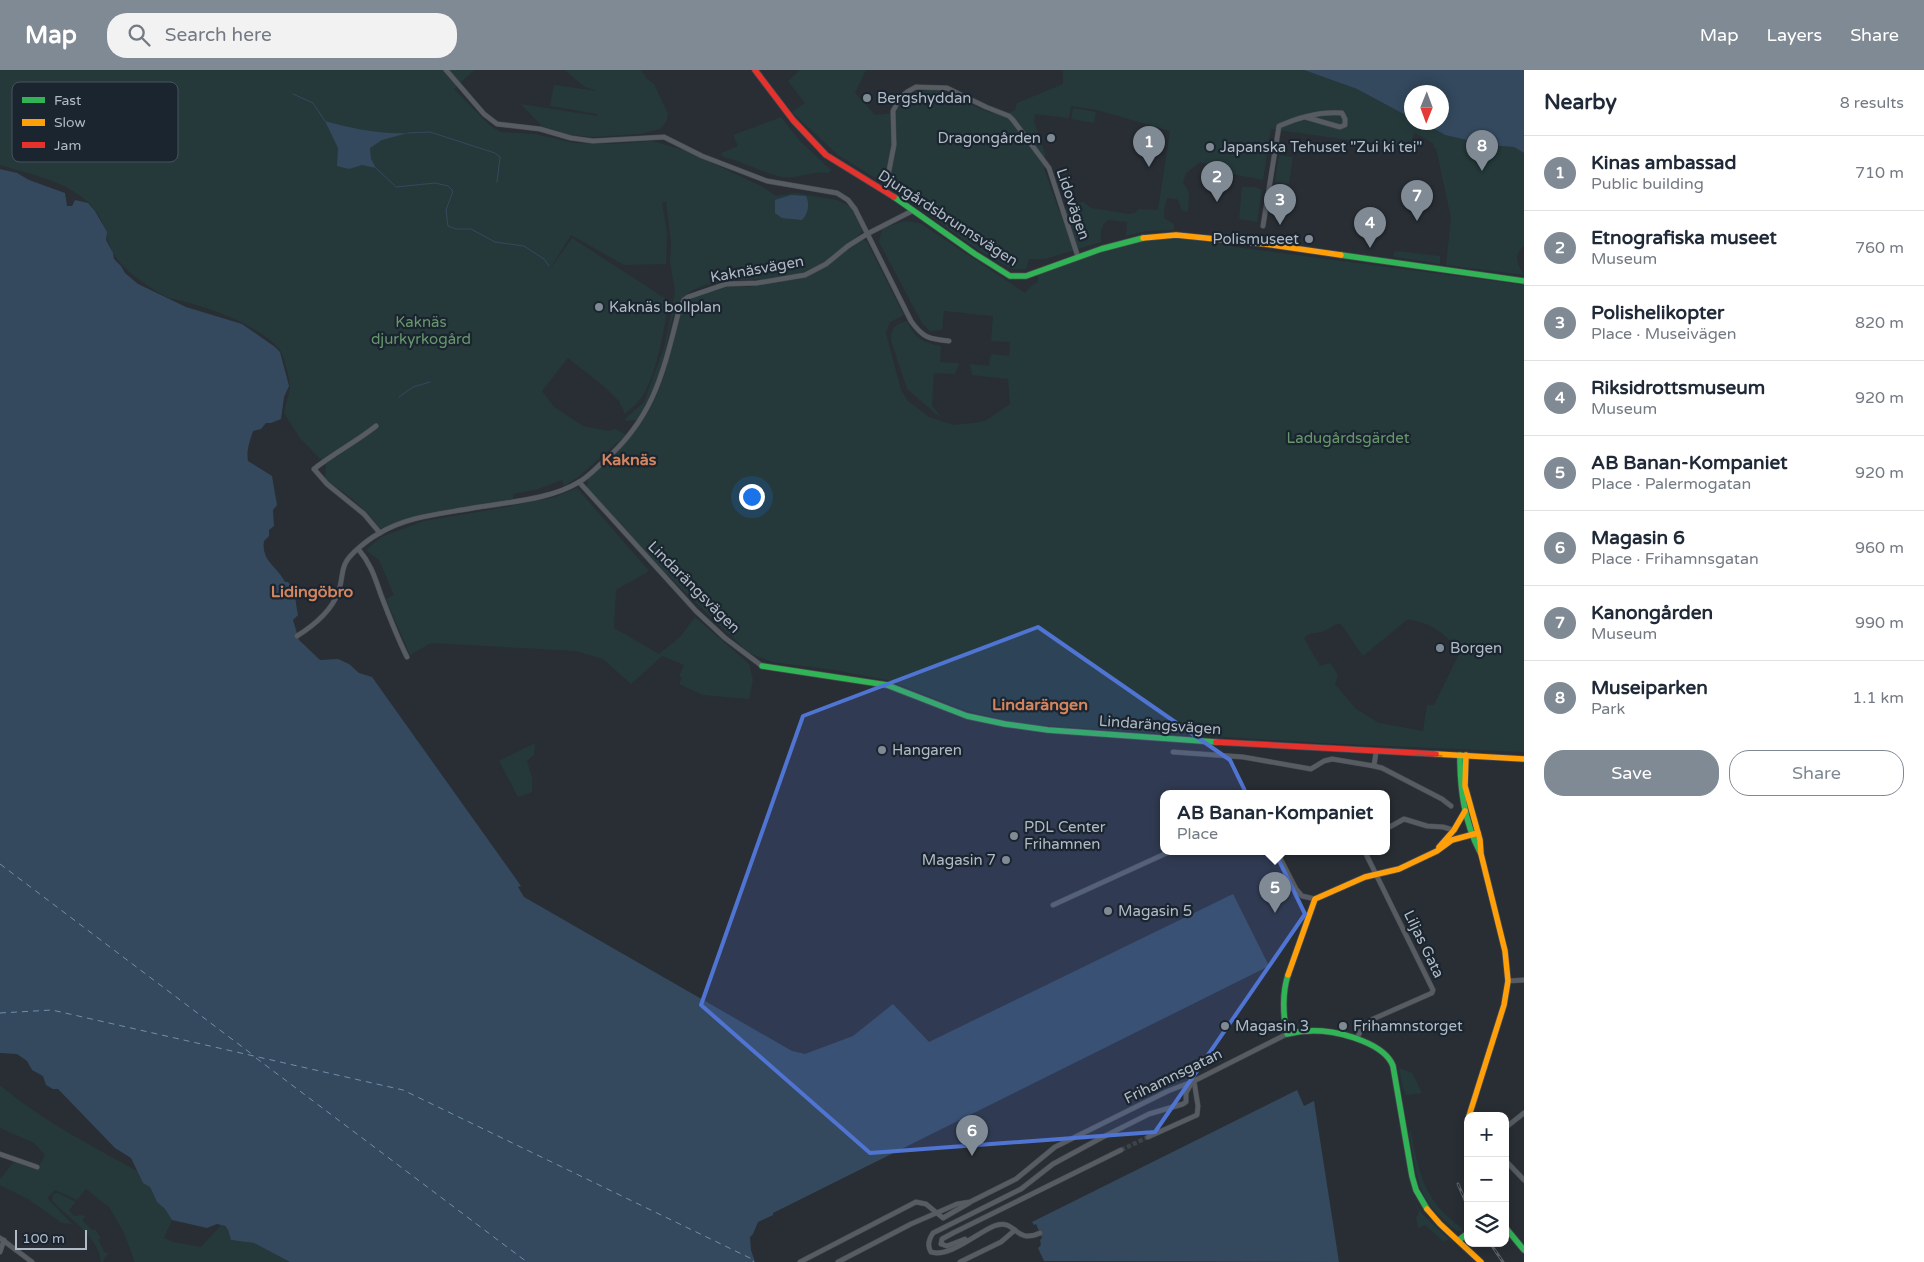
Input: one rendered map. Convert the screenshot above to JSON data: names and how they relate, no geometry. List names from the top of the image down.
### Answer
{
  "streets": {
    "street": [
      "Lidovägen",
      "Djurgårdsbrunnsvägen",
      "Kaknäsvägen",
      "Lindarängsvägen",
      "Liljas Gata",
      "Frihamnsgatan"
    ]
  },
  "crossings": [
    ["Lidovägen", "Djurgårdsbrunnsvägen"],
    ["Djurgårdsbrunnsvägen", "Kaknäsvägen"],
    ["Kaknäsvägen", "Lindarängsvägen"]
  ],
  "districts": ["Kaknäs", "Lidingöbro", "Lindarängen"],
  "parks": ["Kaknäs djurkyrkogård", "Ladugårdsgärdet"],
  "places": [
    "Bergshyddan",
    "Dragongården",
    "Japanska Tehuset \"Zui ki tei\"",
    "Polismuseet",
    "Kaknäs bollplan",
    "Borgen",
    "Hangaren",
    "PDL Center Frihamnen",
    "Magasin 7",
    "Magasin 5",
    "Magasin 3",
    "Frihamnstorget"
  ],
  "legend": ["Fast", "Slow", "Jam"],
  "scale_bar": "100 m",
  "north": "bottom",
  "page": {
    "header": "Map",
    "search": "Search here",
    "nav": ["Map", "Layers", "Share"],
    "heading": ["Nearby", "8 results"],
    "pins": [
      "1",
      "8",
      "2",
      "7",
      "3",
      "4",
      "5",
      "6"
    ],
    "list": [
      {
        "mark": "1",
        "name": "Kinas ambassad",
        "note": "Public building",
        "value": "710 m"
      },
      {
        "mark": "2",
        "name": "Etnografiska museet",
        "note": "Museum",
        "value": "760 m"
      },
      {
        "mark": "3",
        "name": "Polishelikopter",
        "note": "Place · Museivägen",
        "value": "820 m"
      },
      {
        "mark": "4",
        "name": "Riksidrottsmuseum",
        "note": "Museum",
        "value": "920 m"
      },
      {
        "mark": "5",
        "name": "AB Banan-Kompaniet",
        "note": "Place · Palermogatan",
        "value": "920 m"
      },
      {
        "mark": "6",
        "name": "Magasin 6",
        "note": "Place · Frihamnsgatan",
        "value": "960 m"
      },
      {
        "mark": "7",
        "name": "Kanongården",
        "note": "Museum",
        "value": "990 m"
      },
      {
        "mark": "8",
        "name": "Museiparken",
        "note": "Park",
        "value": "1.1 km"
      }
    ],
    "buttons": ["Save", "Share"],
    "popup": ["AB Banan-Kompaniet", "Place"],
    "map_buttons": ["+", "−"],
    "scale": "100 m"
  }
}
